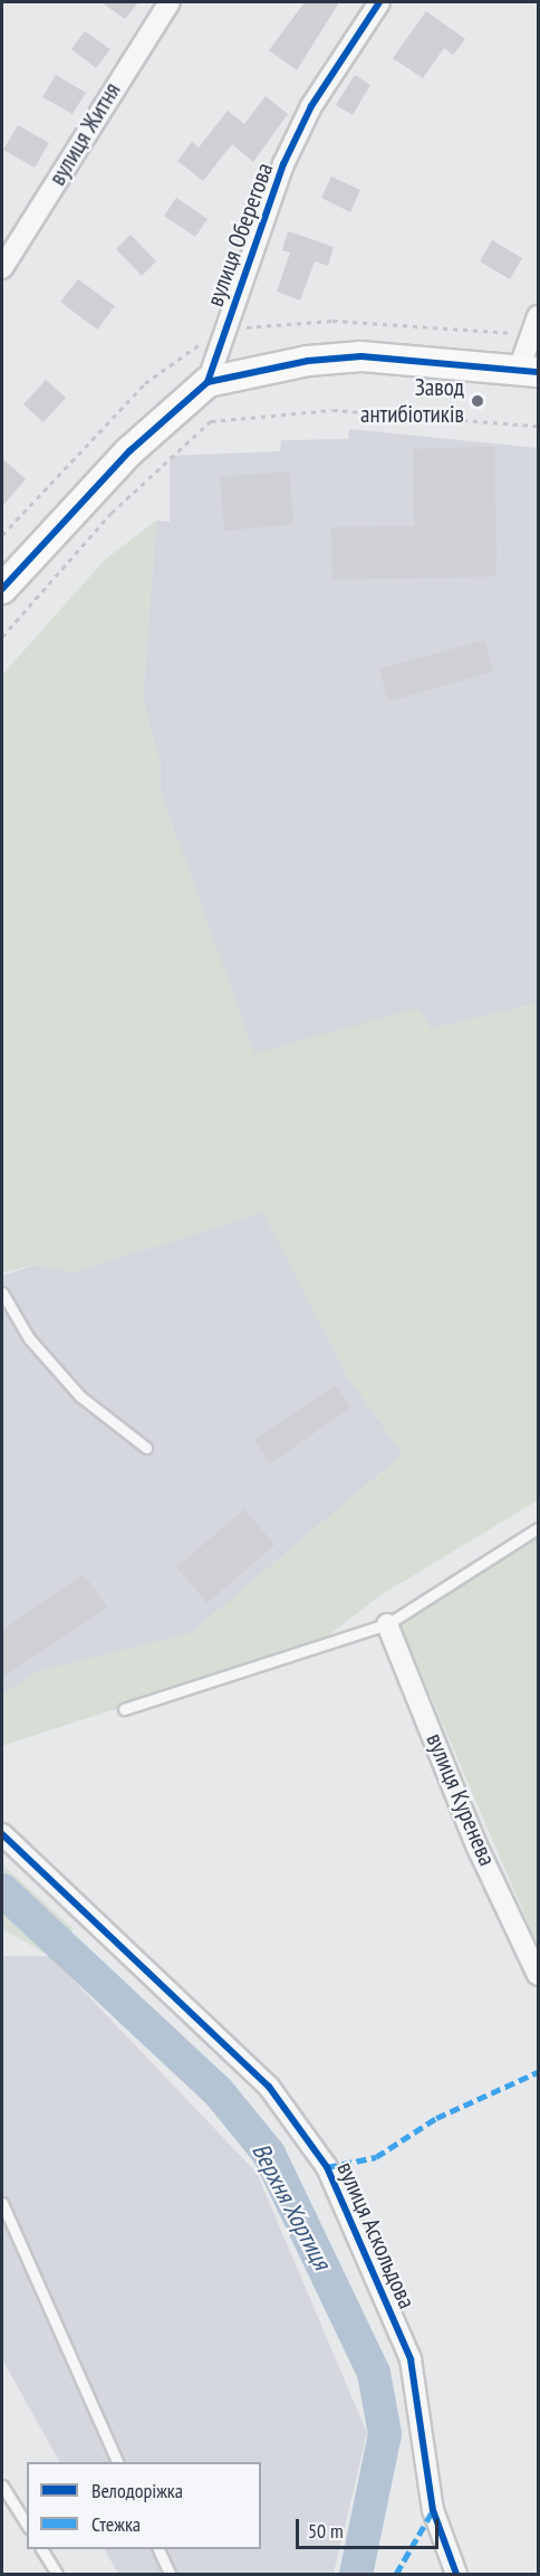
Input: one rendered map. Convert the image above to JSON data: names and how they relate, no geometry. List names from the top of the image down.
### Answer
{
  "streets": {
    "street": [
      "вулиця Житня",
      "вулиця Оберегова",
      "вулиця Куренева",
      "вулиця Аскольдова"
    ]
  },
  "water": ["Верхня Хортиця"],
  "places": ["Завод антибіотиків"],
  "legend": ["Велодоріжка", "Стежка"],
  "scale_bar": "50 m"
}
